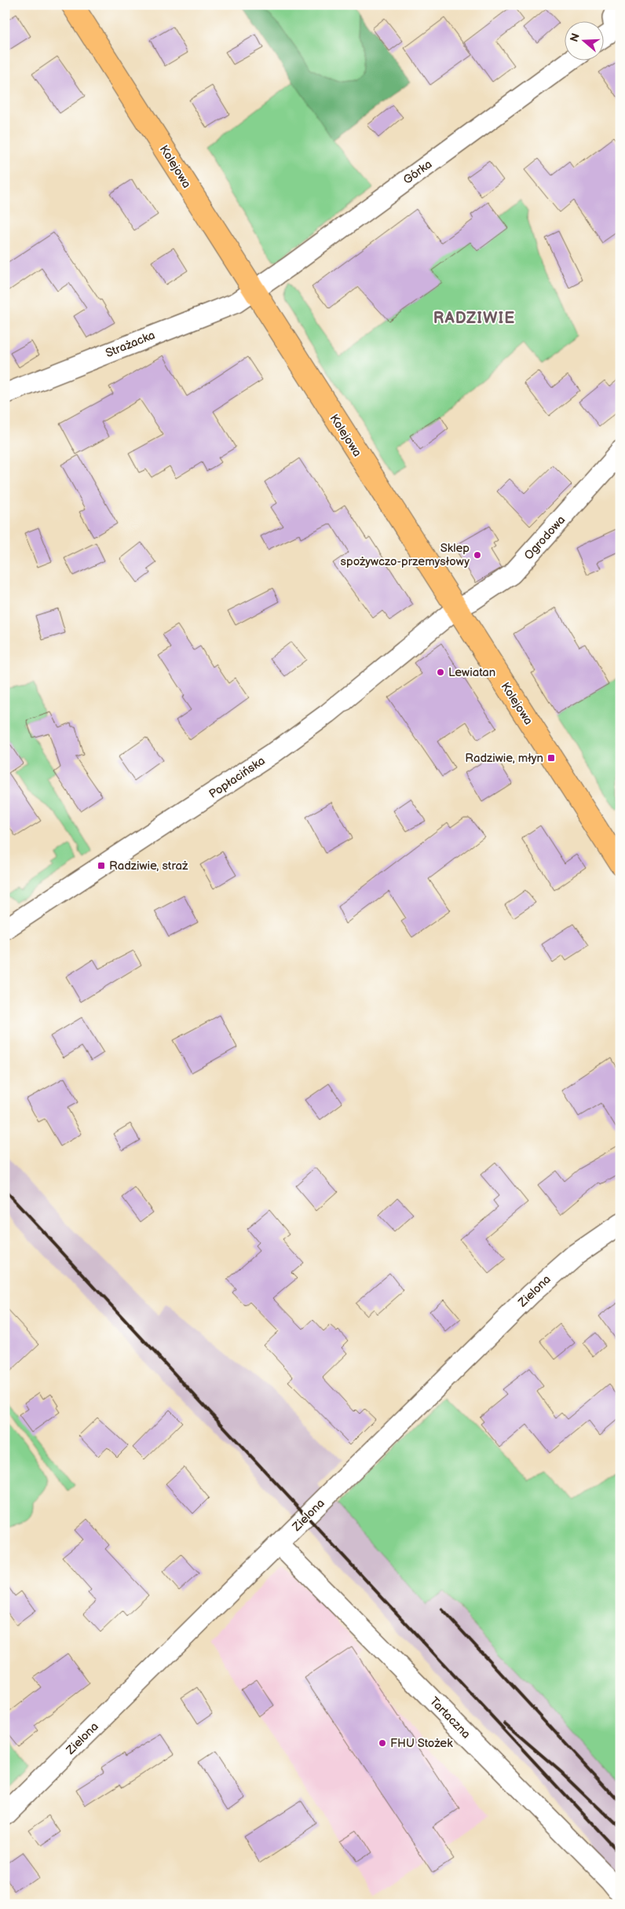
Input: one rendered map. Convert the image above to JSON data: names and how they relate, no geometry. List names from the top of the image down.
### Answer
{
  "streets": {
    "main road": ["Kolejowa"],
    "street": [
      "Górka",
      "Strażacka",
      "Ogrodowa",
      "Popłacińska",
      "Zielona",
      "Tartaczna"
    ]
  },
  "crossings": [
    ["Kolejowa", "Górka"],
    ["Kolejowa", "Strażacka"],
    ["Kolejowa", "Ogrodowa"],
    ["Kolejowa", "Popłacińska"],
    ["Górka", "Strażacka"],
    ["Ogrodowa", "Popłacińska"],
    ["Zielona", "Tartaczna"]
  ],
  "districts": ["RADZIWIE"],
  "places": {
    "other": ["Sklep spożywczo-przemysłowy", "Lewiatan", "FHU Stożek"],
    "transit": ["Radziwie, młyn", "Radziwie, straż"]
  },
  "north": "left"
}
